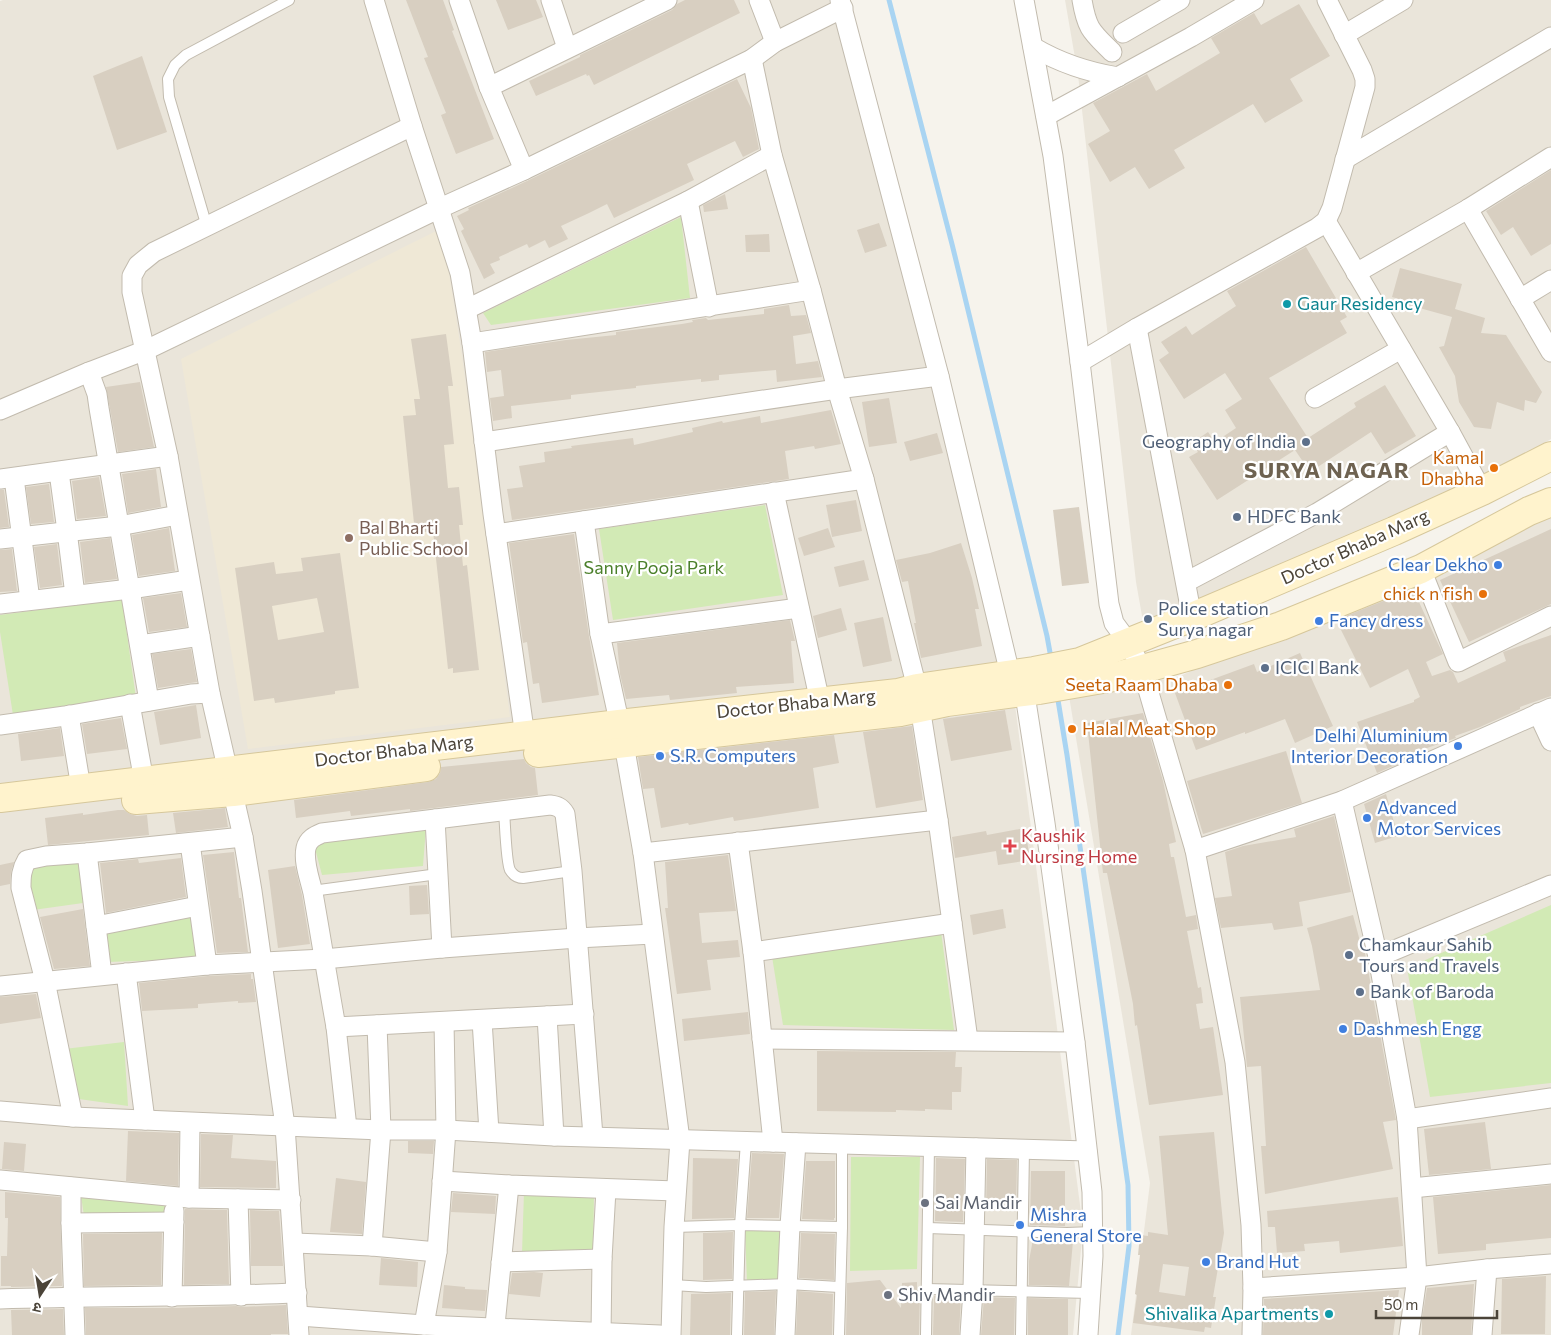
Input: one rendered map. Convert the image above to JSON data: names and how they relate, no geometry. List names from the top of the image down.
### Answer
{
  "streets": {
    "street": ["Doctor Bhaba Marg"]
  },
  "districts": ["SURYA NAGAR"],
  "parks": ["Sanny Pooja Park"],
  "places": {
    "other": [
      "Gaur Residency",
      "Geography of India",
      "Kamal Dhabha",
      "HDFC Bank",
      "Bal Bharti Public School",
      "Clear Dekho",
      "chick n fish",
      "Police station Surya nagar",
      "Fancy dress",
      "ICICI Bank",
      "Seeta Raam Dhaba",
      "Halal Meat Shop",
      "Delhi Aluminium Interior Decoration",
      "S.R. Computers",
      "Advanced Motor Services",
      "Chamkaur Sahib Tours and Travels",
      "Bank of Baroda",
      "Dashmesh Engg",
      "Sai Mandir",
      "Mishra General Store",
      "Brand Hut",
      "Shiv Mandir",
      "Shivalika Apartments"
    ],
    "health": ["Kaushik Nursing Home"]
  },
  "scale_bar": "50 m",
  "north": "bottom"
}
